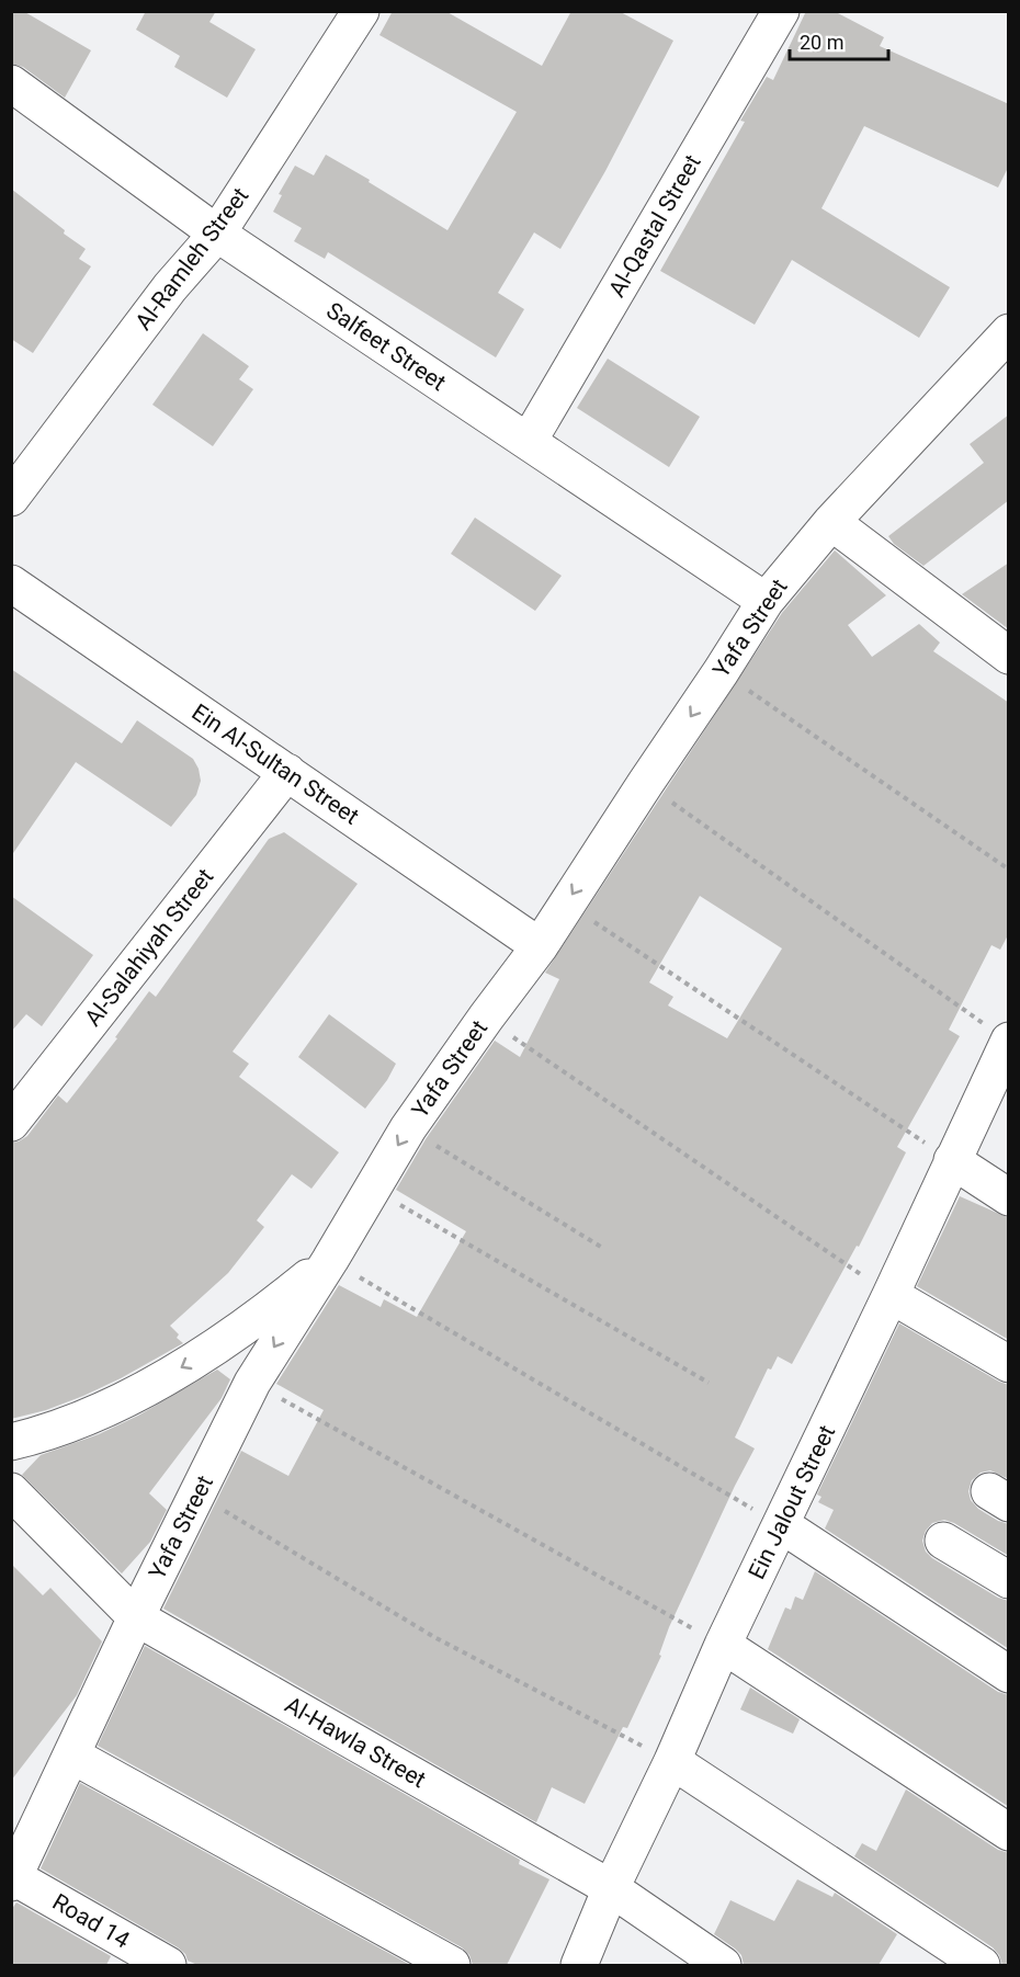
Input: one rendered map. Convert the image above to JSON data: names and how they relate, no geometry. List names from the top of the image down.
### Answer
{
  "streets": {
    "street": [
      "Al-Qastal Street",
      "Al-Ramleh Street",
      "Salfeet Street",
      "Yafa Street",
      "Ein Al-Sultan Street",
      "Al-Salahiyah Street",
      "Ein Jalout Street",
      "Al-Hawla Street",
      "Road 14"
    ]
  },
  "crossings": [
    ["Al-Qastal Street", "Salfeet Street"],
    ["Al-Ramleh Street", "Salfeet Street"],
    ["Salfeet Street", "Yafa Street"],
    ["Yafa Street", "Ein Al-Sultan Street"],
    ["Yafa Street", "Al-Hawla Street"],
    ["Yafa Street", "Road 14"],
    ["Ein Al-Sultan Street", "Al-Salahiyah Street"],
    ["Ein Jalout Street", "Al-Hawla Street"]
  ],
  "scale_bar": "20 m"
}
